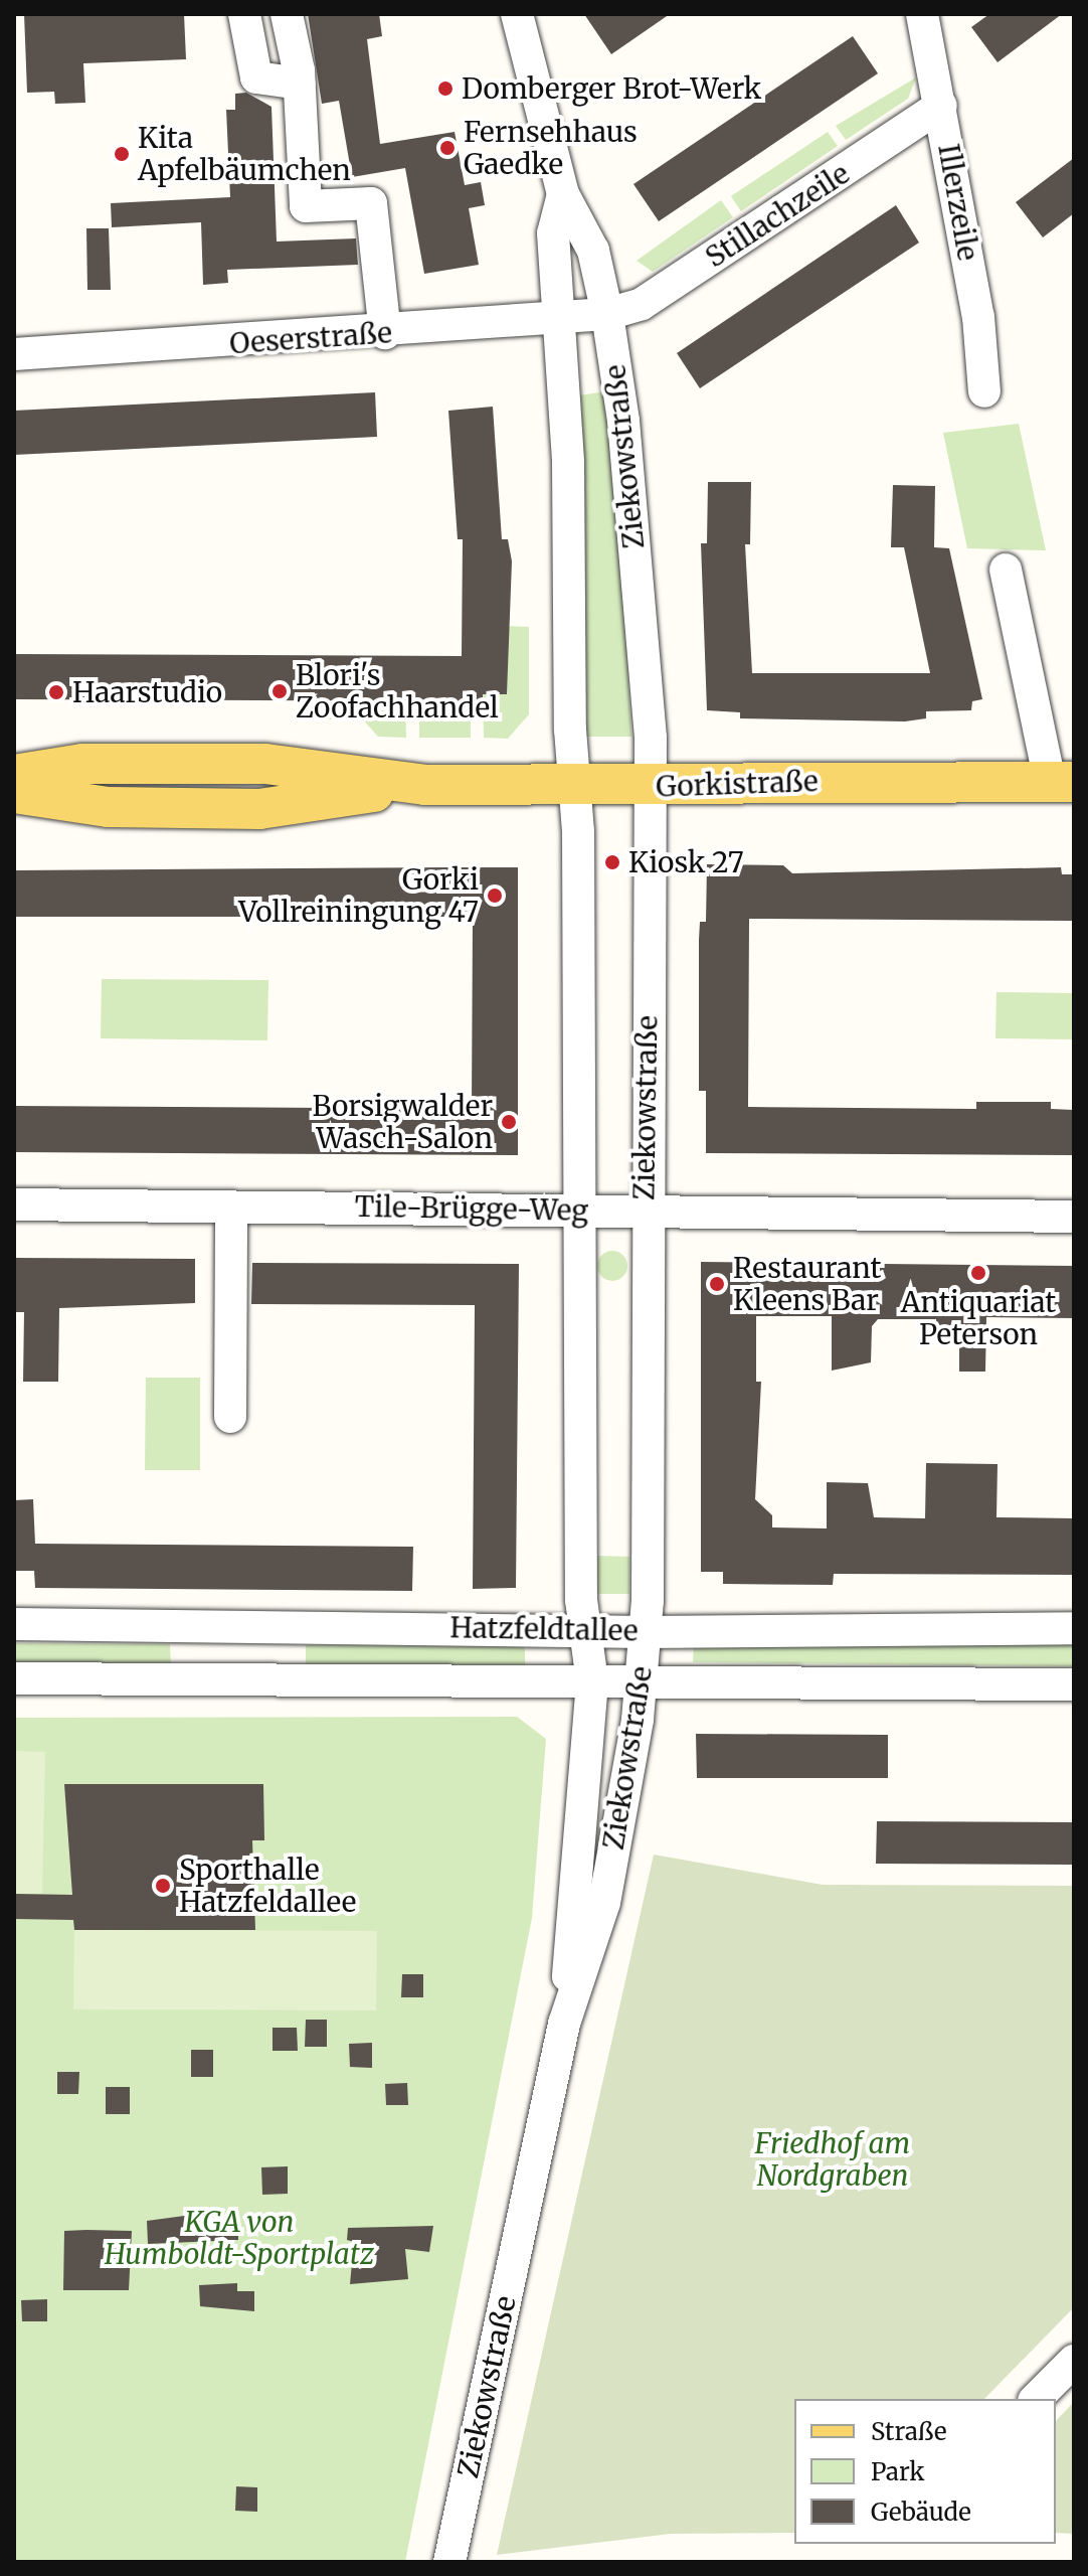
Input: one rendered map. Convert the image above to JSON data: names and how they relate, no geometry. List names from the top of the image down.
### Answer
{
  "streets": {
    "main road": ["Gorkistraße"],
    "street": [
      "Illerzeile",
      "Stillachzeile",
      "Oeserstraße",
      "Ziekowstraße",
      "Tile-Brügge-Weg",
      "Hatzfeldtallee"
    ]
  },
  "crossings": [
    ["Illerzeile", "Stillachzeile"],
    ["Stillachzeile", "Oeserstraße"],
    ["Stillachzeile", "Ziekowstraße"],
    ["Oeserstraße", "Ziekowstraße"],
    ["Ziekowstraße", "Gorkistraße"],
    ["Ziekowstraße", "Tile-Brügge-Weg"],
    ["Ziekowstraße", "Hatzfeldtallee"]
  ],
  "parks": ["Friedhof am Nordgraben", "KGA von Humboldt-Sportplatz"],
  "places": [
    "Domberger Brot-Werk",
    "Fernsehhaus Gaedke",
    "Kita Apfelbäumchen",
    "Blori's Zoofachhandel",
    "Haarstudio",
    "Kiosk 27",
    "Gorki Vollreiningung 47",
    "Borsigwalder Wasch-Salon",
    "Antiquariat Peterson",
    "Restaurant Kleens Bar",
    "Sporthalle Hatzfeldallee"
  ],
  "legend": ["Straße", "Park", "Gebäude"]
}
